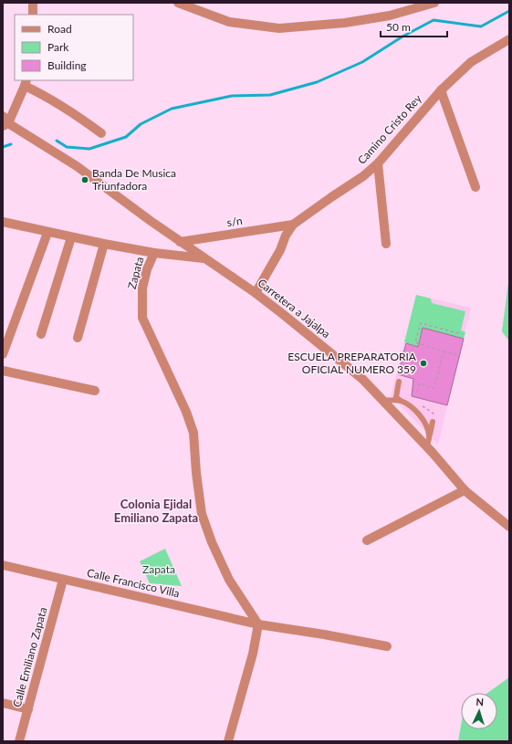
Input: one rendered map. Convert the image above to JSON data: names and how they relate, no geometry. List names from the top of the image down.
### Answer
{
  "streets": {
    "street": [
      "Camino Cristo Rey",
      "s/n",
      "Zapata",
      "Carretera a Jajalpa",
      "Calle Francisco Villa",
      "Calle Emiliano Zapata"
    ]
  },
  "crossings": [
    ["Camino Cristo Rey", "s/n"],
    ["Camino Cristo Rey", "Carretera a Jajalpa"],
    ["Zapata", "Carretera a Jajalpa"],
    ["Zapata", "Calle Francisco Villa"],
    ["Calle Francisco Villa", "Calle Emiliano Zapata"]
  ],
  "districts": ["Colonia Ejidal Emiliano Zapata"],
  "parks": ["Zapata"],
  "places": ["Banda De Musica Triunfadora", "ESCUELA PREPARATORIA OFICIAL NUMERO 359"],
  "legend": ["Road", "Park", "Building"],
  "scale_bar": "50 m",
  "north": "top"
}
